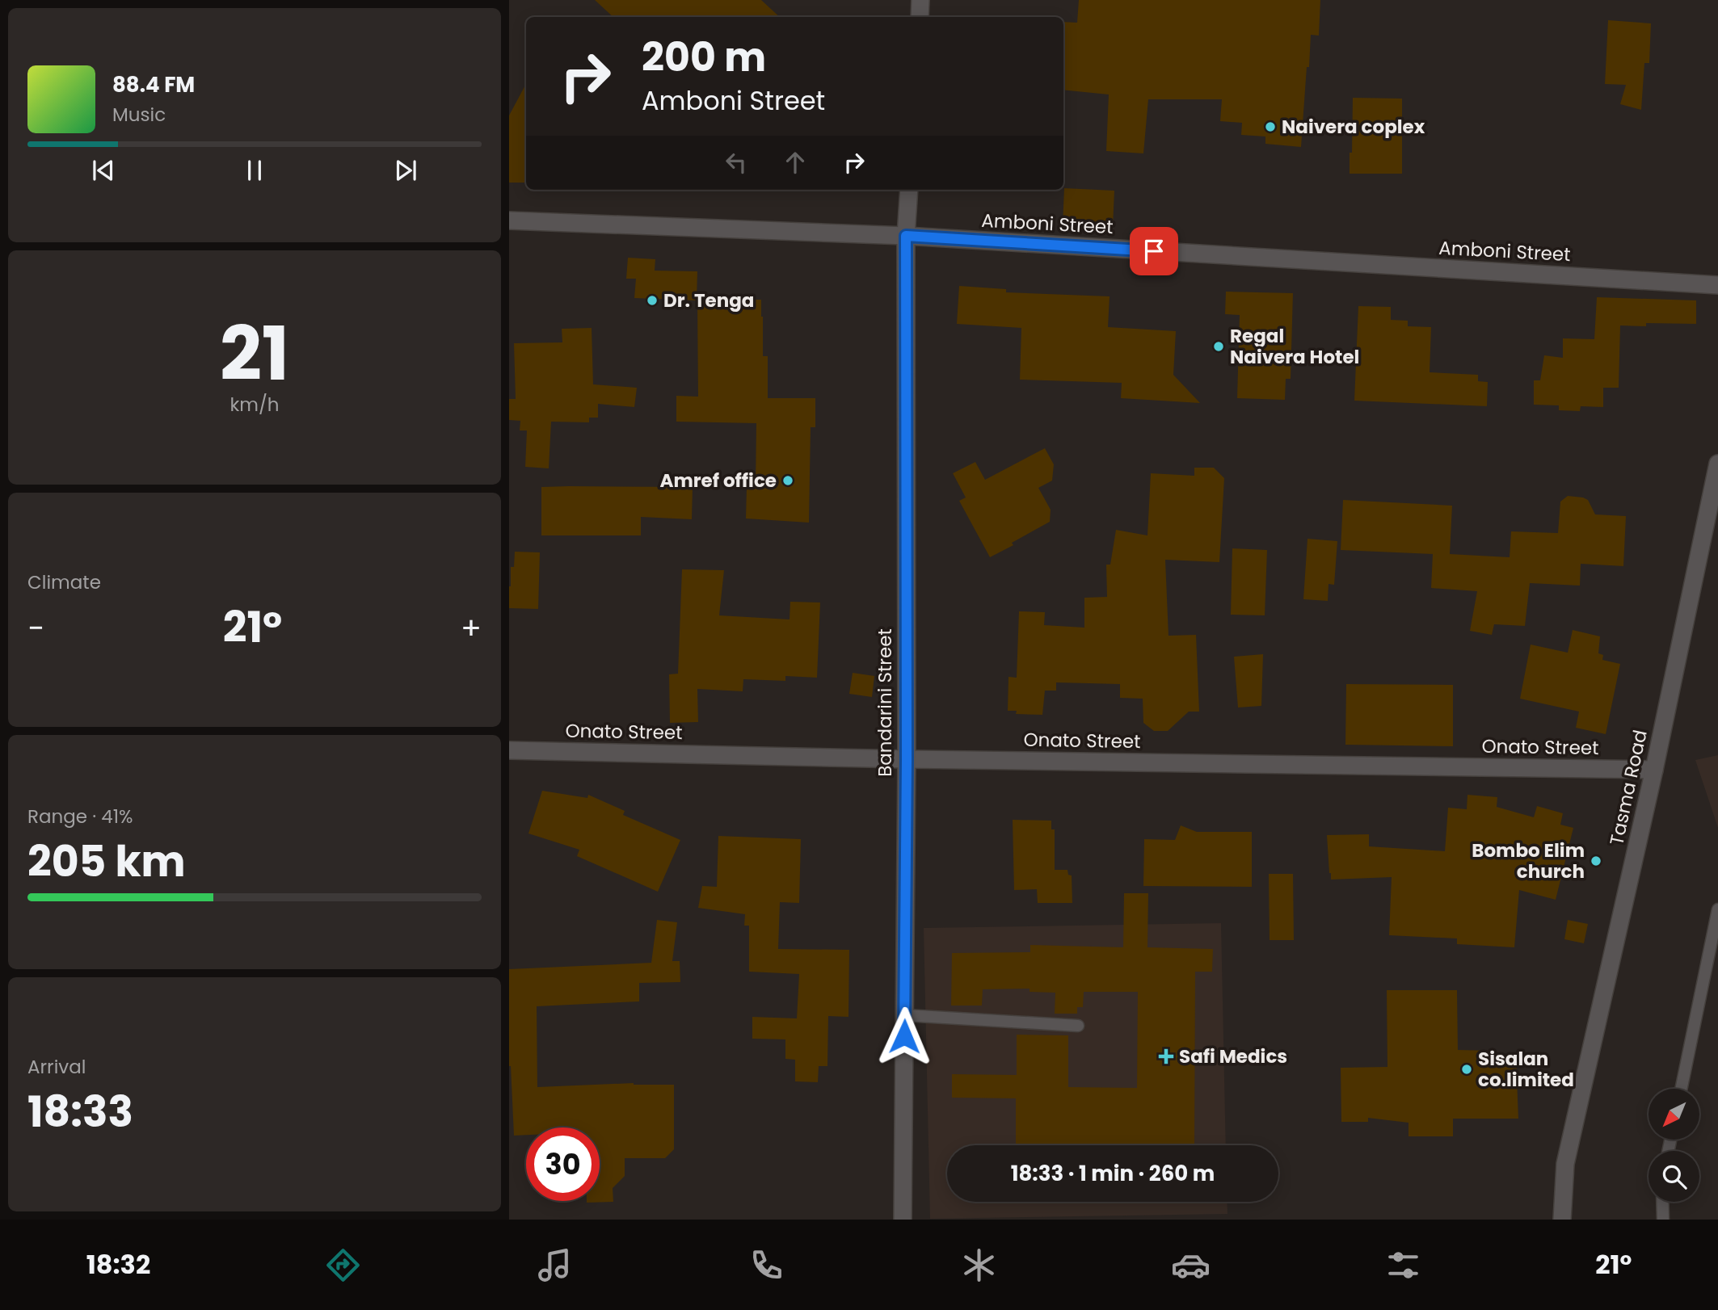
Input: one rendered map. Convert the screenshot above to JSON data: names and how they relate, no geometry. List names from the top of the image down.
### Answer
{
  "streets": {
    "street": [
      "Amboni Street",
      "Bandarini Street",
      "Onato Street",
      "Tasma Road"
    ]
  },
  "crossings": [
    ["Amboni Street", "Bandarini Street"],
    ["Bandarini Street", "Onato Street"],
    ["Onato Street", "Tasma Road"]
  ],
  "places": {
    "other": [
      "Naivera coplex",
      "Dr. Tenga",
      "Regal Naivera Hotel",
      "Amref office",
      "Bombo Elim church",
      "Sisalan co.limited"
    ],
    "health": ["Safi Medics"]
  },
  "north": "bottom left",
  "page": {
    "turn": ["200 m", "Amboni Street"],
    "song": ["88.4 FM", "Music"],
    "tile": [
      ["21", "km/h"],
      "Climate",
      ["Range · 41%", "205 km"],
      ["Arrival", "18:33"]
    ],
    "heat": ["−", "21°", "+"],
    "limit": "30",
    "trip": "18:33 · 1 min · 260 m",
    "tabs": ["18:32", "21°"]
  }
}
